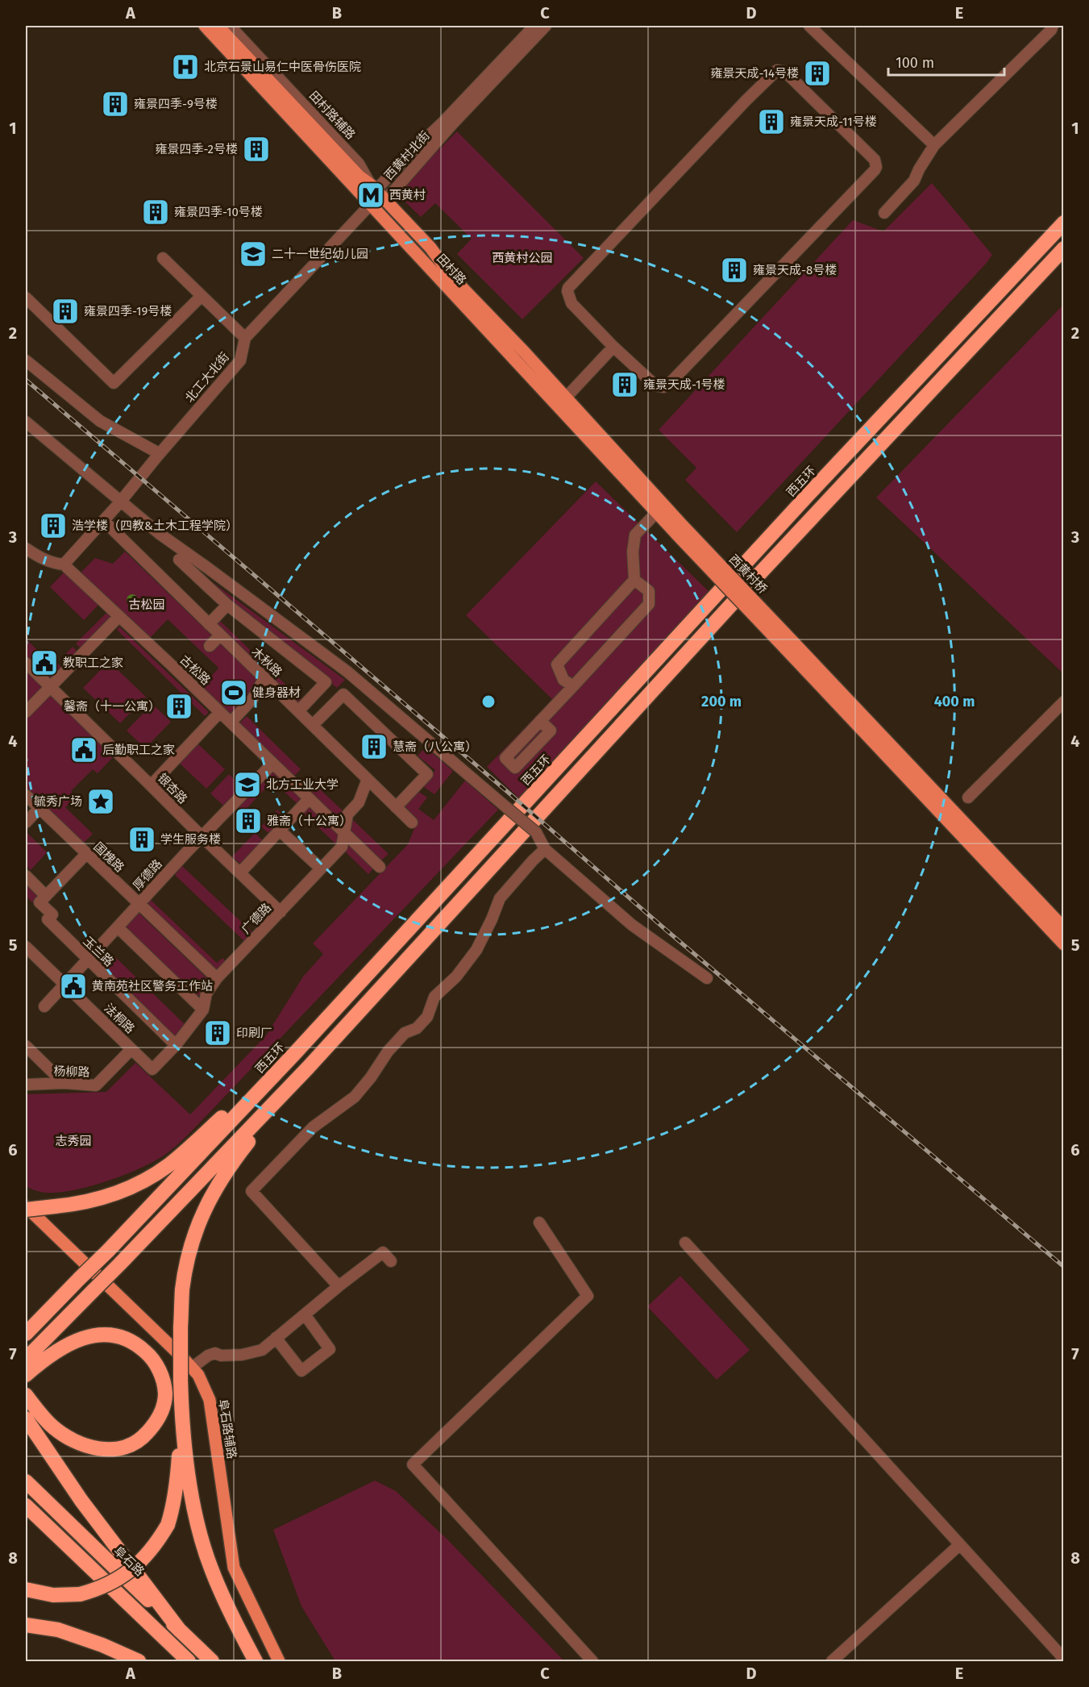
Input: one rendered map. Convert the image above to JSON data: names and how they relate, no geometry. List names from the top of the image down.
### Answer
{
  "streets": {
    "highway": ["西五环", "阜石路"],
    "main road": ["田村路", "西黄村桥", "阜石路辅路"],
    "street": [
      "田村路辅路",
      "西黄村北街",
      "北工大北街",
      "木秋路",
      "古松路",
      "银杏路",
      "国槐路",
      "厚德路",
      "广德路",
      "玉兰路",
      "法桐路",
      "杨柳路"
    ]
  },
  "crossings": [
    ["田村路辅路", "西黄村北街"],
    ["田村路辅路", "田村路"],
    ["西黄村北街", "田村路"],
    ["西黄村北街", "北工大北街"],
    ["田村路", "北工大北街"],
    ["田村路", "西黄村桥"],
    ["北工大北街", "木秋路"],
    ["北工大北街", "古松路"],
    ["木秋路", "广德路"],
    ["古松路", "厚德路"],
    ["古松路", "广德路"],
    ["银杏路", "厚德路"],
    ["银杏路", "广德路"],
    ["国槐路", "厚德路"],
    ["国槐路", "广德路"],
    ["厚德路", "玉兰路"],
    ["厚德路", "法桐路"],
    ["广德路", "玉兰路"],
    ["广德路", "法桐路"],
    ["法桐路", "杨柳路"]
  ],
  "parks": ["西黄村公园", "古松园", "志秀园"],
  "places": {
    "hospital": ["北京石景山易仁中医骨伤医院"],
    "building": [
      "雍景天成-14号楼",
      "雍景四季-9号楼",
      "雍景天成-11号楼",
      "雍景四季-2号楼",
      "雍景四季-10号楼",
      "雍景天成-8号楼",
      "雍景四季-19号楼",
      "雍景天成-1号楼",
      "浩学楼（四教&土木工程学院）",
      "馨斋（十一公寓）",
      "慧斋（八公寓）",
      "雅斋（十公寓）",
      "学生服务楼",
      "印刷厂"
    ],
    "metro station": ["西黄村"],
    "school or university": ["二十一世纪幼儿园", "北方工业大学"],
    "public building": ["教职工之家", "后勤职工之家", "黄南苑社区警务工作站"],
    "sports": ["健身器材"],
    "place": ["毓秀广场"]
  },
  "scale_bar": "100 m",
  "grid": {
    "columns": [
      "A",
      "B",
      "C",
      "D",
      "E"
    ],
    "rows": [
      "1",
      "2",
      "3",
      "4",
      "5",
      "6",
      "7",
      "8"
    ]
  },
  "rings": ["200 m", "400 m"]
}
